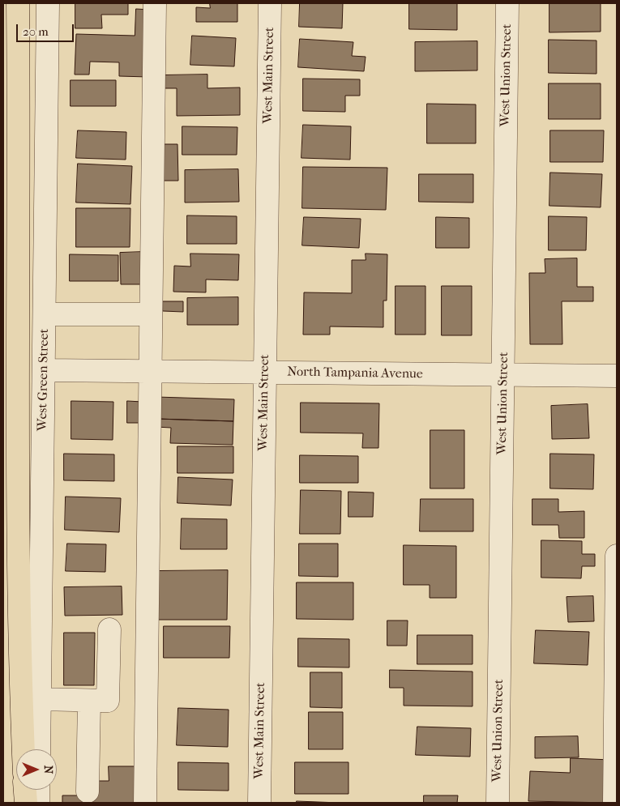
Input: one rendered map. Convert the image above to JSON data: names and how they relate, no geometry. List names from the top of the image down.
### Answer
{
  "streets": {
    "street": [
      "West Main Street",
      "West Union Street",
      "North Tampania Avenue",
      "West Green Street"
    ]
  },
  "crossings": [
    ["West Main Street", "North Tampania Avenue"],
    ["West Union Street", "North Tampania Avenue"],
    ["North Tampania Avenue", "West Green Street"]
  ],
  "scale_bar": "20 m",
  "north": "right"
}
